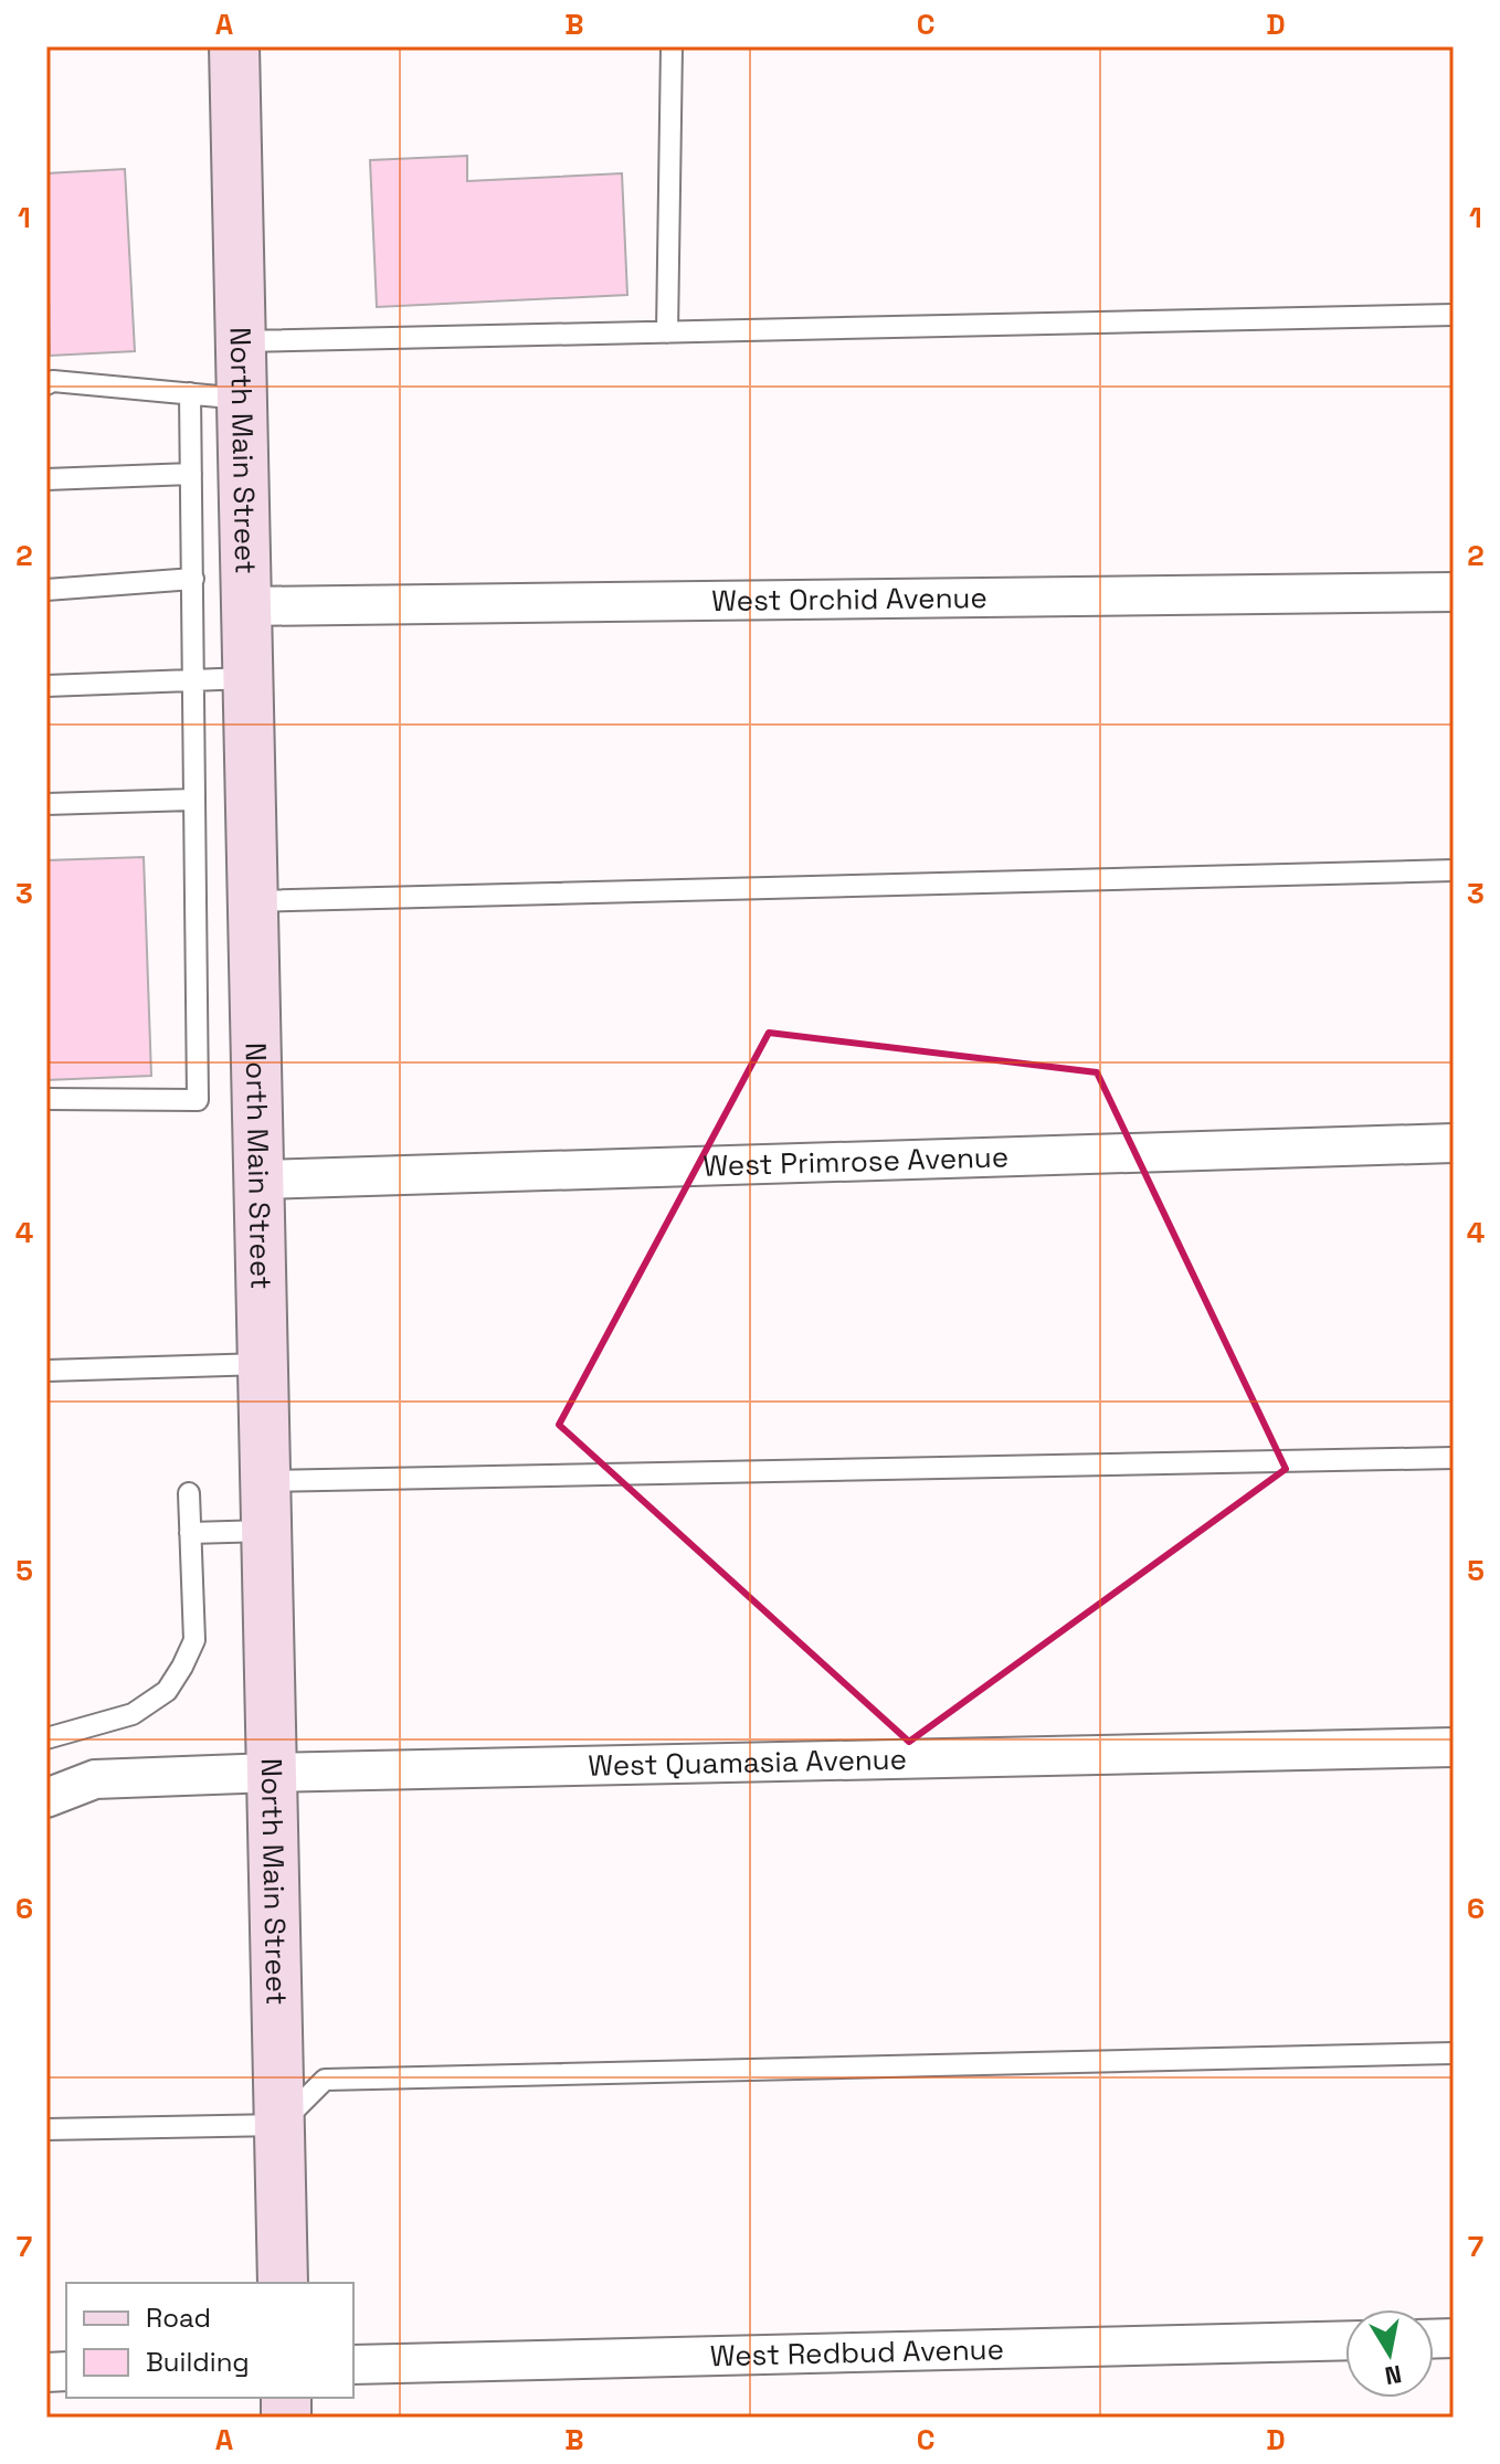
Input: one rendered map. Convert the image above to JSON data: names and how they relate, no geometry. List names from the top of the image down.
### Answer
{
  "streets": {
    "street": [
      "North Main Street",
      "West Orchid Avenue",
      "West Primrose Avenue",
      "West Quamasia Avenue",
      "West Redbud Avenue"
    ]
  },
  "crossings": [
    ["North Main Street", "West Orchid Avenue"],
    ["North Main Street", "West Primrose Avenue"],
    ["North Main Street", "West Quamasia Avenue"]
  ],
  "legend": ["Road", "Building"],
  "north": "bottom",
  "grid": {
    "columns": [
      "A",
      "B",
      "C",
      "D"
    ],
    "rows": [
      "1",
      "2",
      "3",
      "4",
      "5",
      "6",
      "7"
    ]
  }
}
